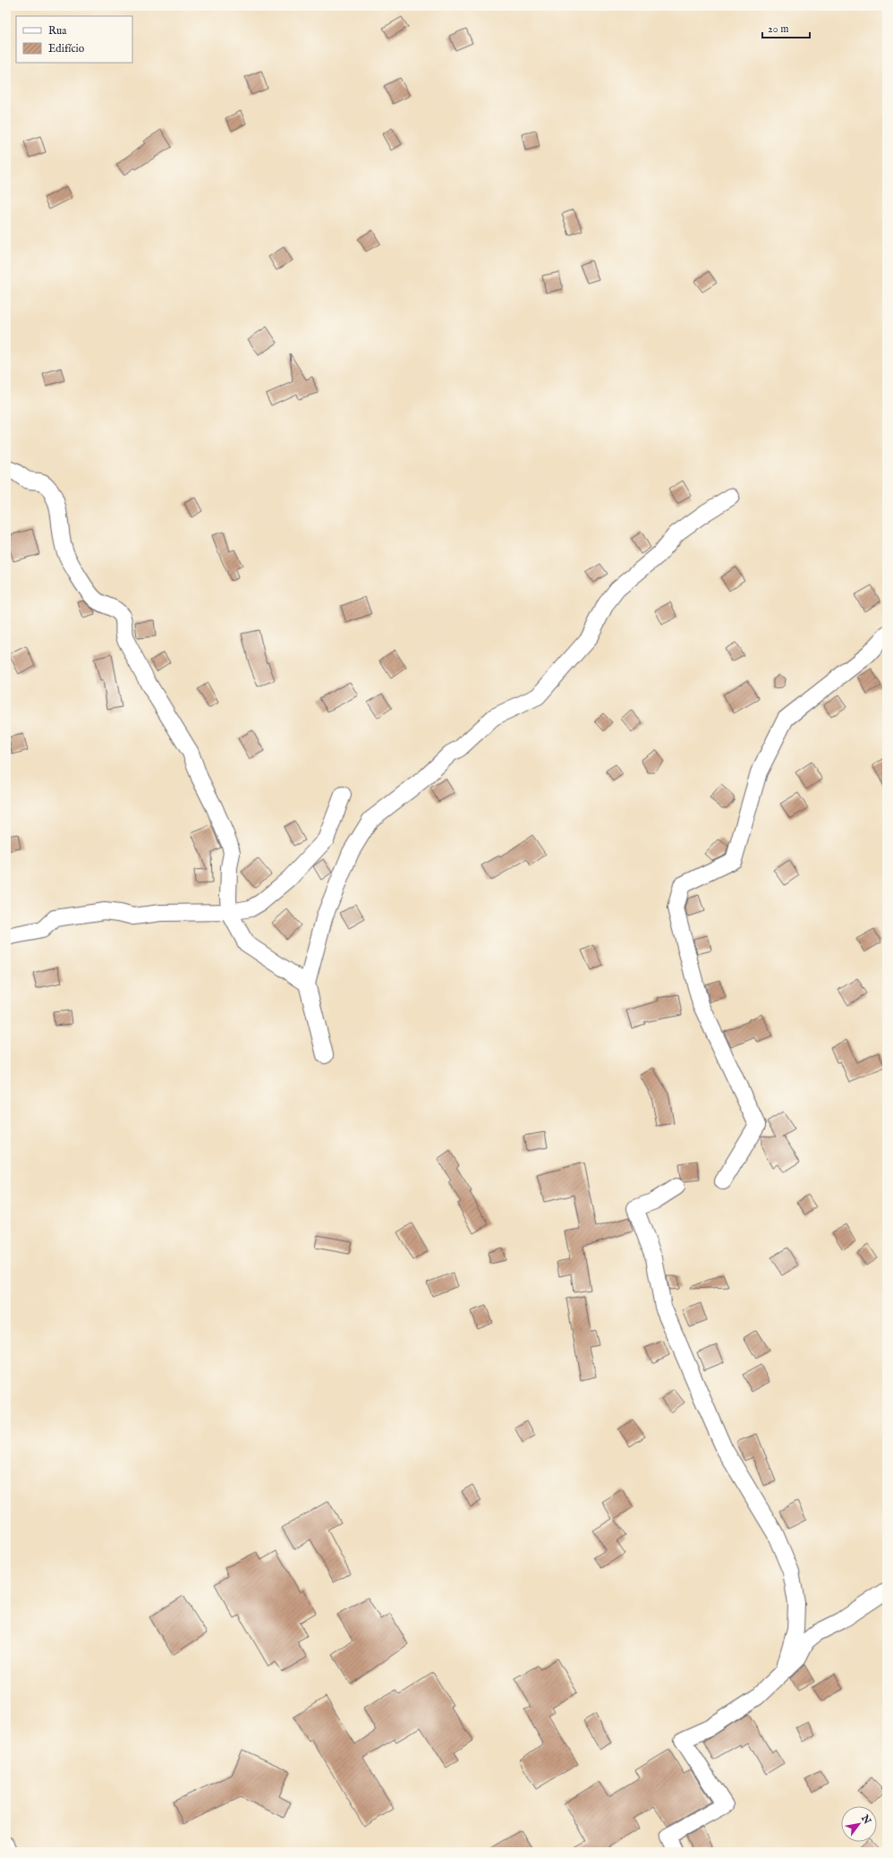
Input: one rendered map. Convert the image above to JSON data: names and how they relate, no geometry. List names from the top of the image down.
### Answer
{
  "legend": ["Rua", "Edifício"],
  "scale_bar": "20 m",
  "north": "top right"
}
